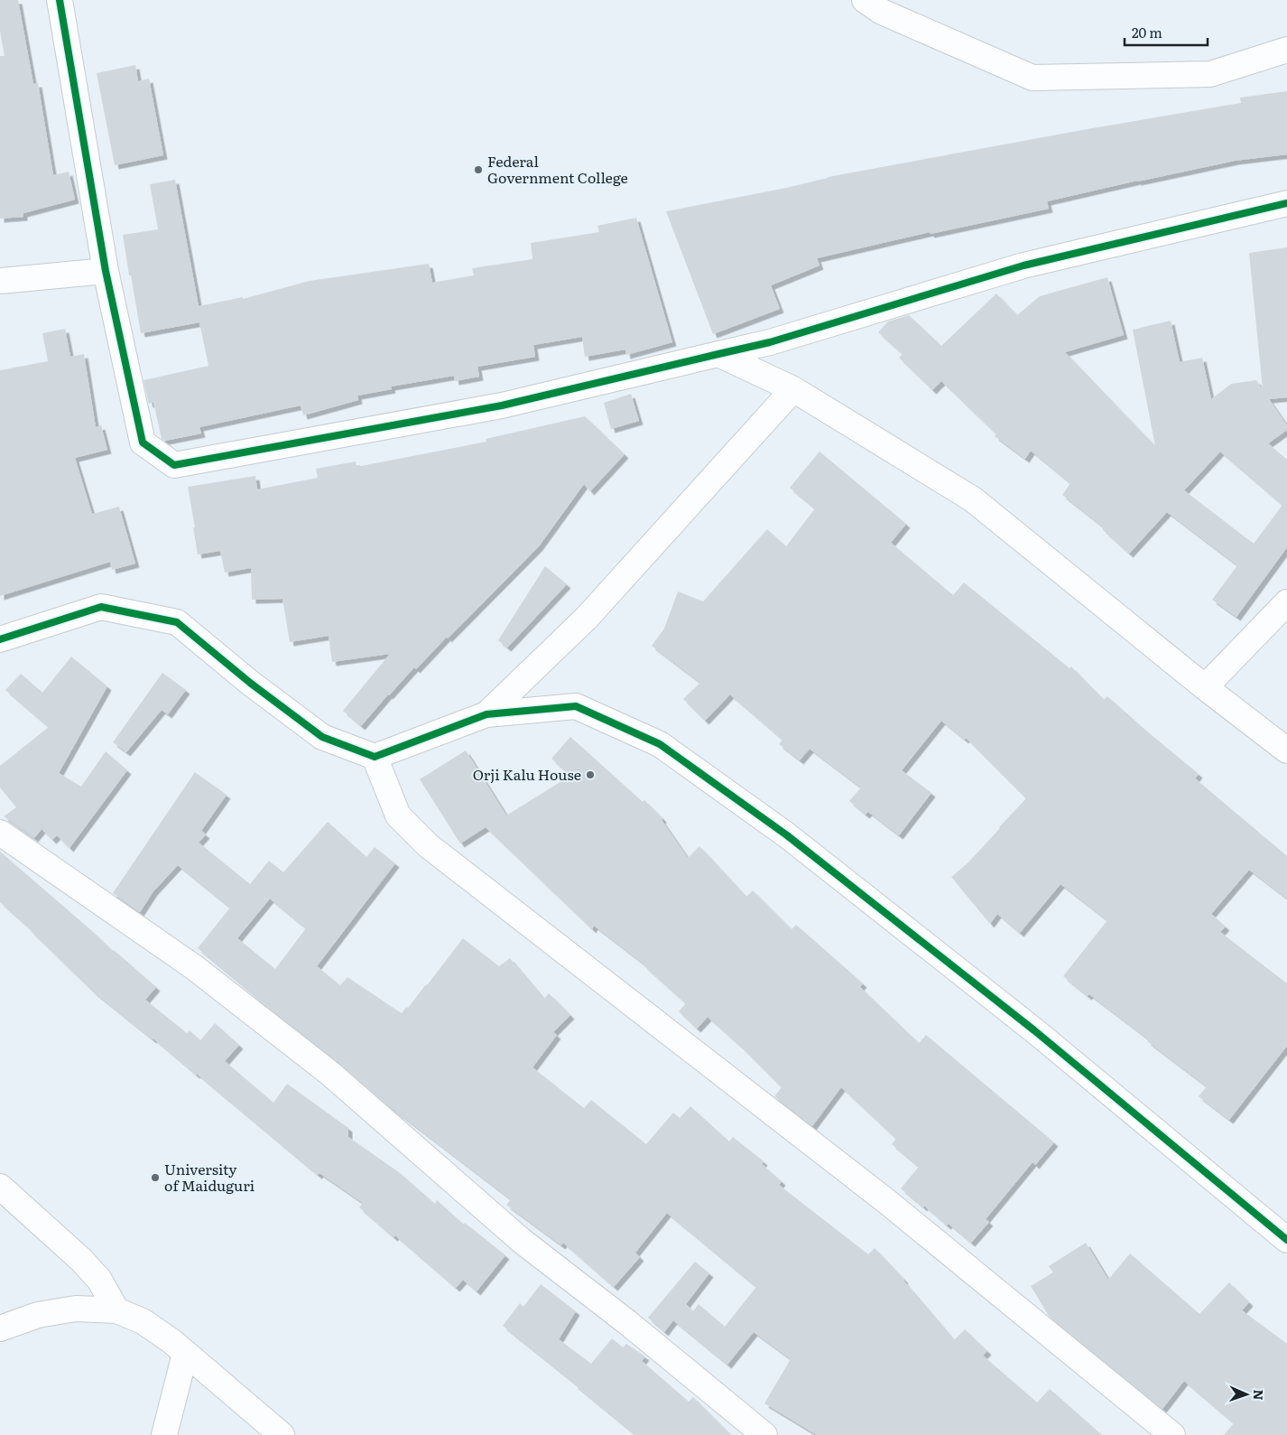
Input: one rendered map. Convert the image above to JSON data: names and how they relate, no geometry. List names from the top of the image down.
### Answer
{
  "places": ["Federal Government College", "Orji Kalu House", "University of Maiduguri"],
  "scale_bar": "20 m",
  "north": "right"
}
